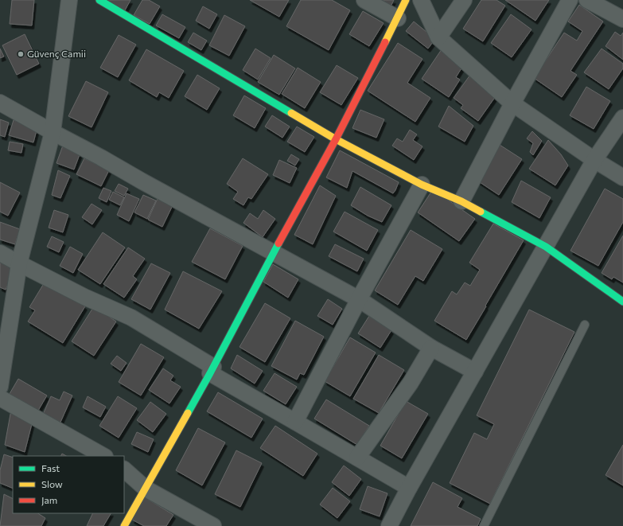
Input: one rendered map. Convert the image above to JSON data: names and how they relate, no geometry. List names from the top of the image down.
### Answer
{
  "places": ["Güvenç Camii"],
  "legend": ["Fast", "Slow", "Jam"]
}
